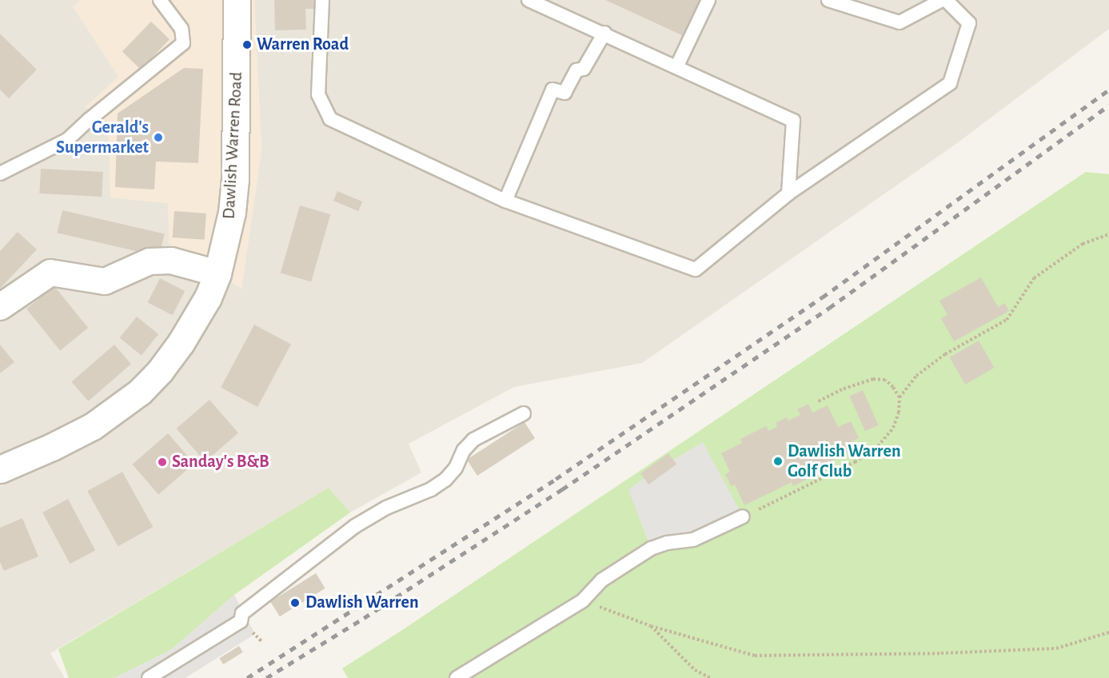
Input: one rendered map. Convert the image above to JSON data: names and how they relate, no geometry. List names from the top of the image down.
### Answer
{
  "streets": {
    "street": ["Dawlish Warren Road"]
  },
  "places": [
    "Warren Road",
    "Gerald's Supermarket",
    "Dawlish Warren Golf Club",
    "Sanday's B&B",
    "Dawlish Warren"
  ]
}
